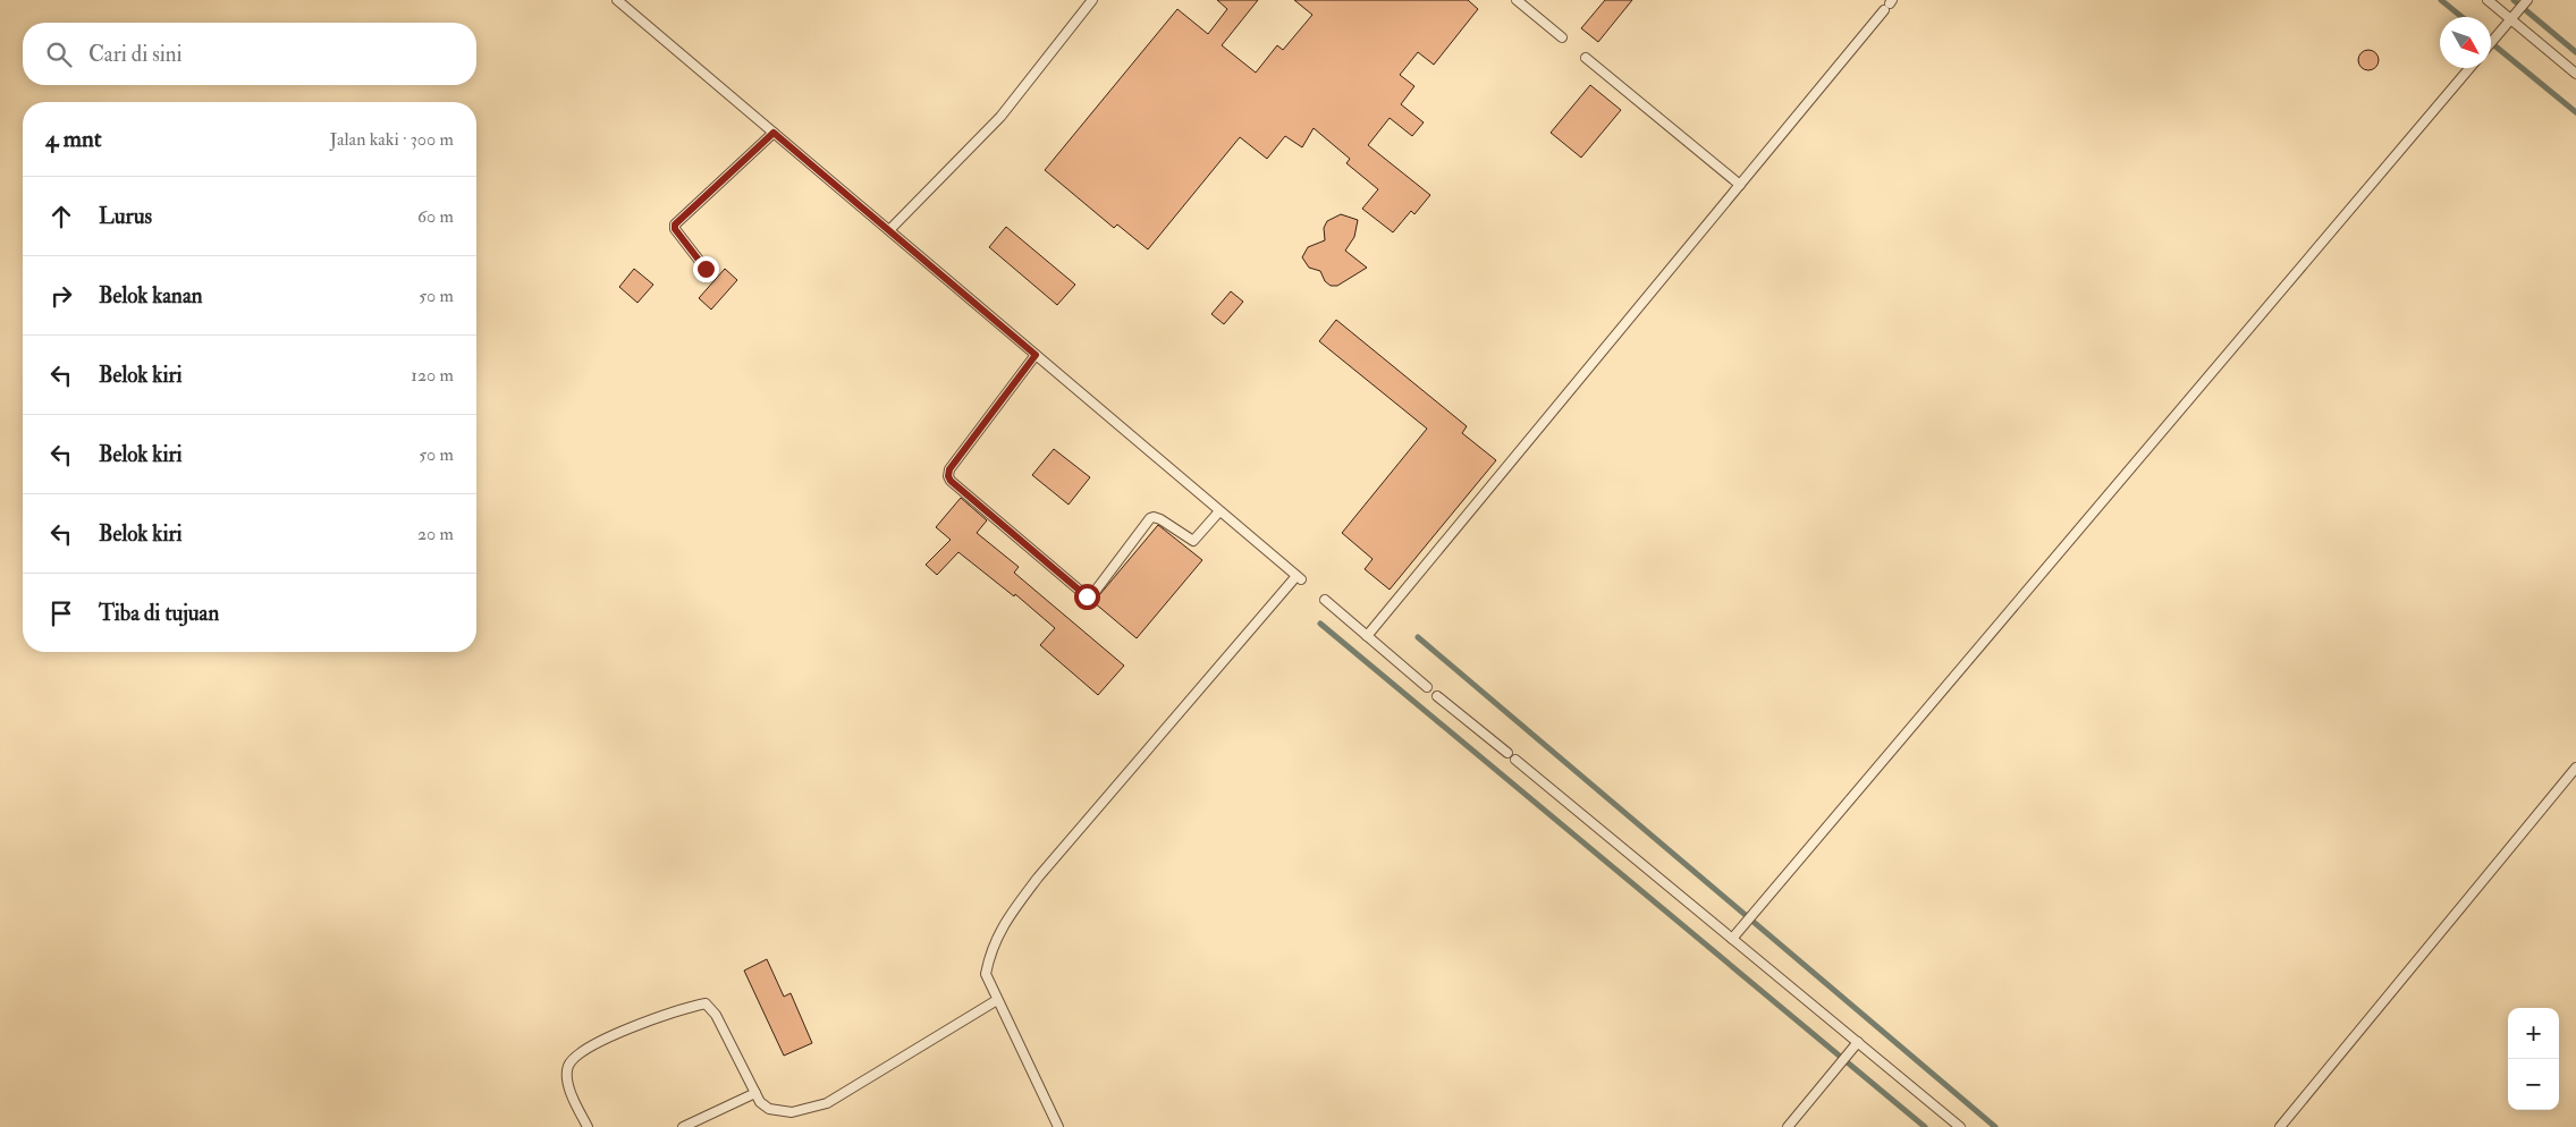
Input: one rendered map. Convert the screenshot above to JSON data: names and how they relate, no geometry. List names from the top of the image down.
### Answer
{
  "north": "bottom right",
  "page": {
    "search": "Cari di sini",
    "heading": ["4 mnt", "Jalan kaki · 300 m"],
    "list": [
      ["Lurus", "60 m"],
      ["Belok kanan", "50 m"],
      ["Belok kiri", "120 m"],
      ["Belok kiri", "50 m"],
      ["Belok kiri", "20 m"],
      "Tiba di tujuan"
    ],
    "map_buttons": ["+", "−"]
  }
}
